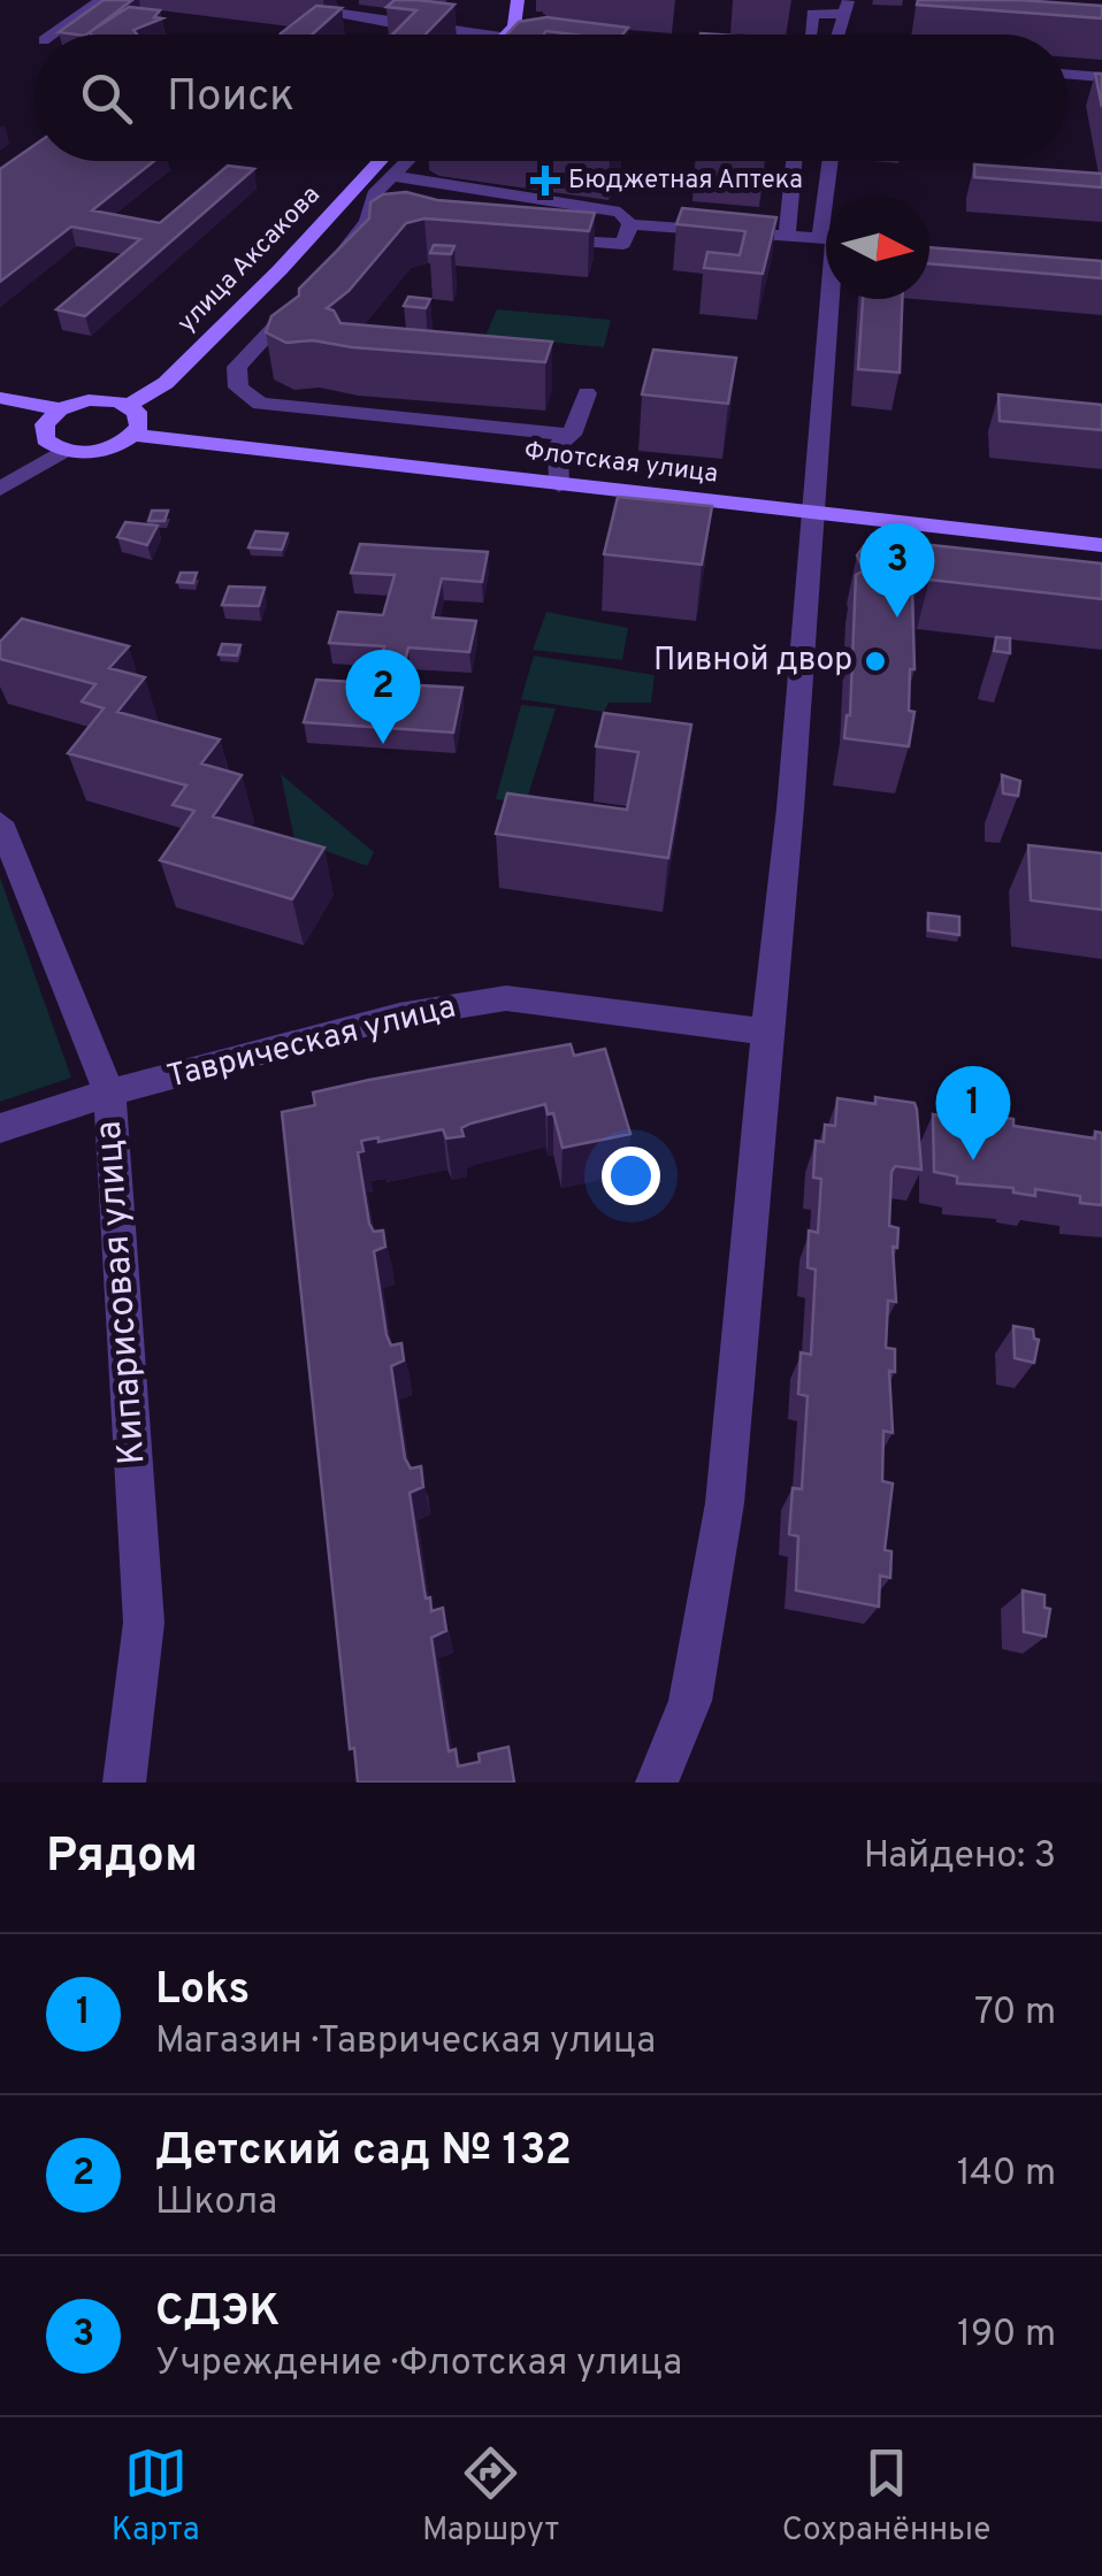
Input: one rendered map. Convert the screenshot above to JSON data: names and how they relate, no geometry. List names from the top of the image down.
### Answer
{
  "streets": {
    "street": [
      "улица Аксакова",
      "Флотская улица",
      "Таврическая улица",
      "Кипарисовая улица"
    ]
  },
  "crossings": [
    ["Таврическая улица", "Кипарисовая улица"]
  ],
  "places": {
    "health": ["Бюджетная Аптека"],
    "other": ["Пивной двор"]
  },
  "north": "right",
  "page": {
    "search": "Поиск",
    "pins": ["3", "2", "1"],
    "heading": ["Рядом", "Найдено: 3"],
    "list": [
      {
        "mark": "1",
        "name": "Loks",
        "note": "Магазин · Таврическая улица",
        "value": "70 m"
      },
      {
        "mark": "2",
        "name": "Детский сад № 132",
        "note": "Школа",
        "value": "140 m"
      },
      {
        "mark": "3",
        "name": "СДЭК",
        "note": "Учреждение · Флотская улица",
        "value": "190 m"
      }
    ],
    "nav": ["Карта", "Маршрут", "Сохранённые"]
  }
}
